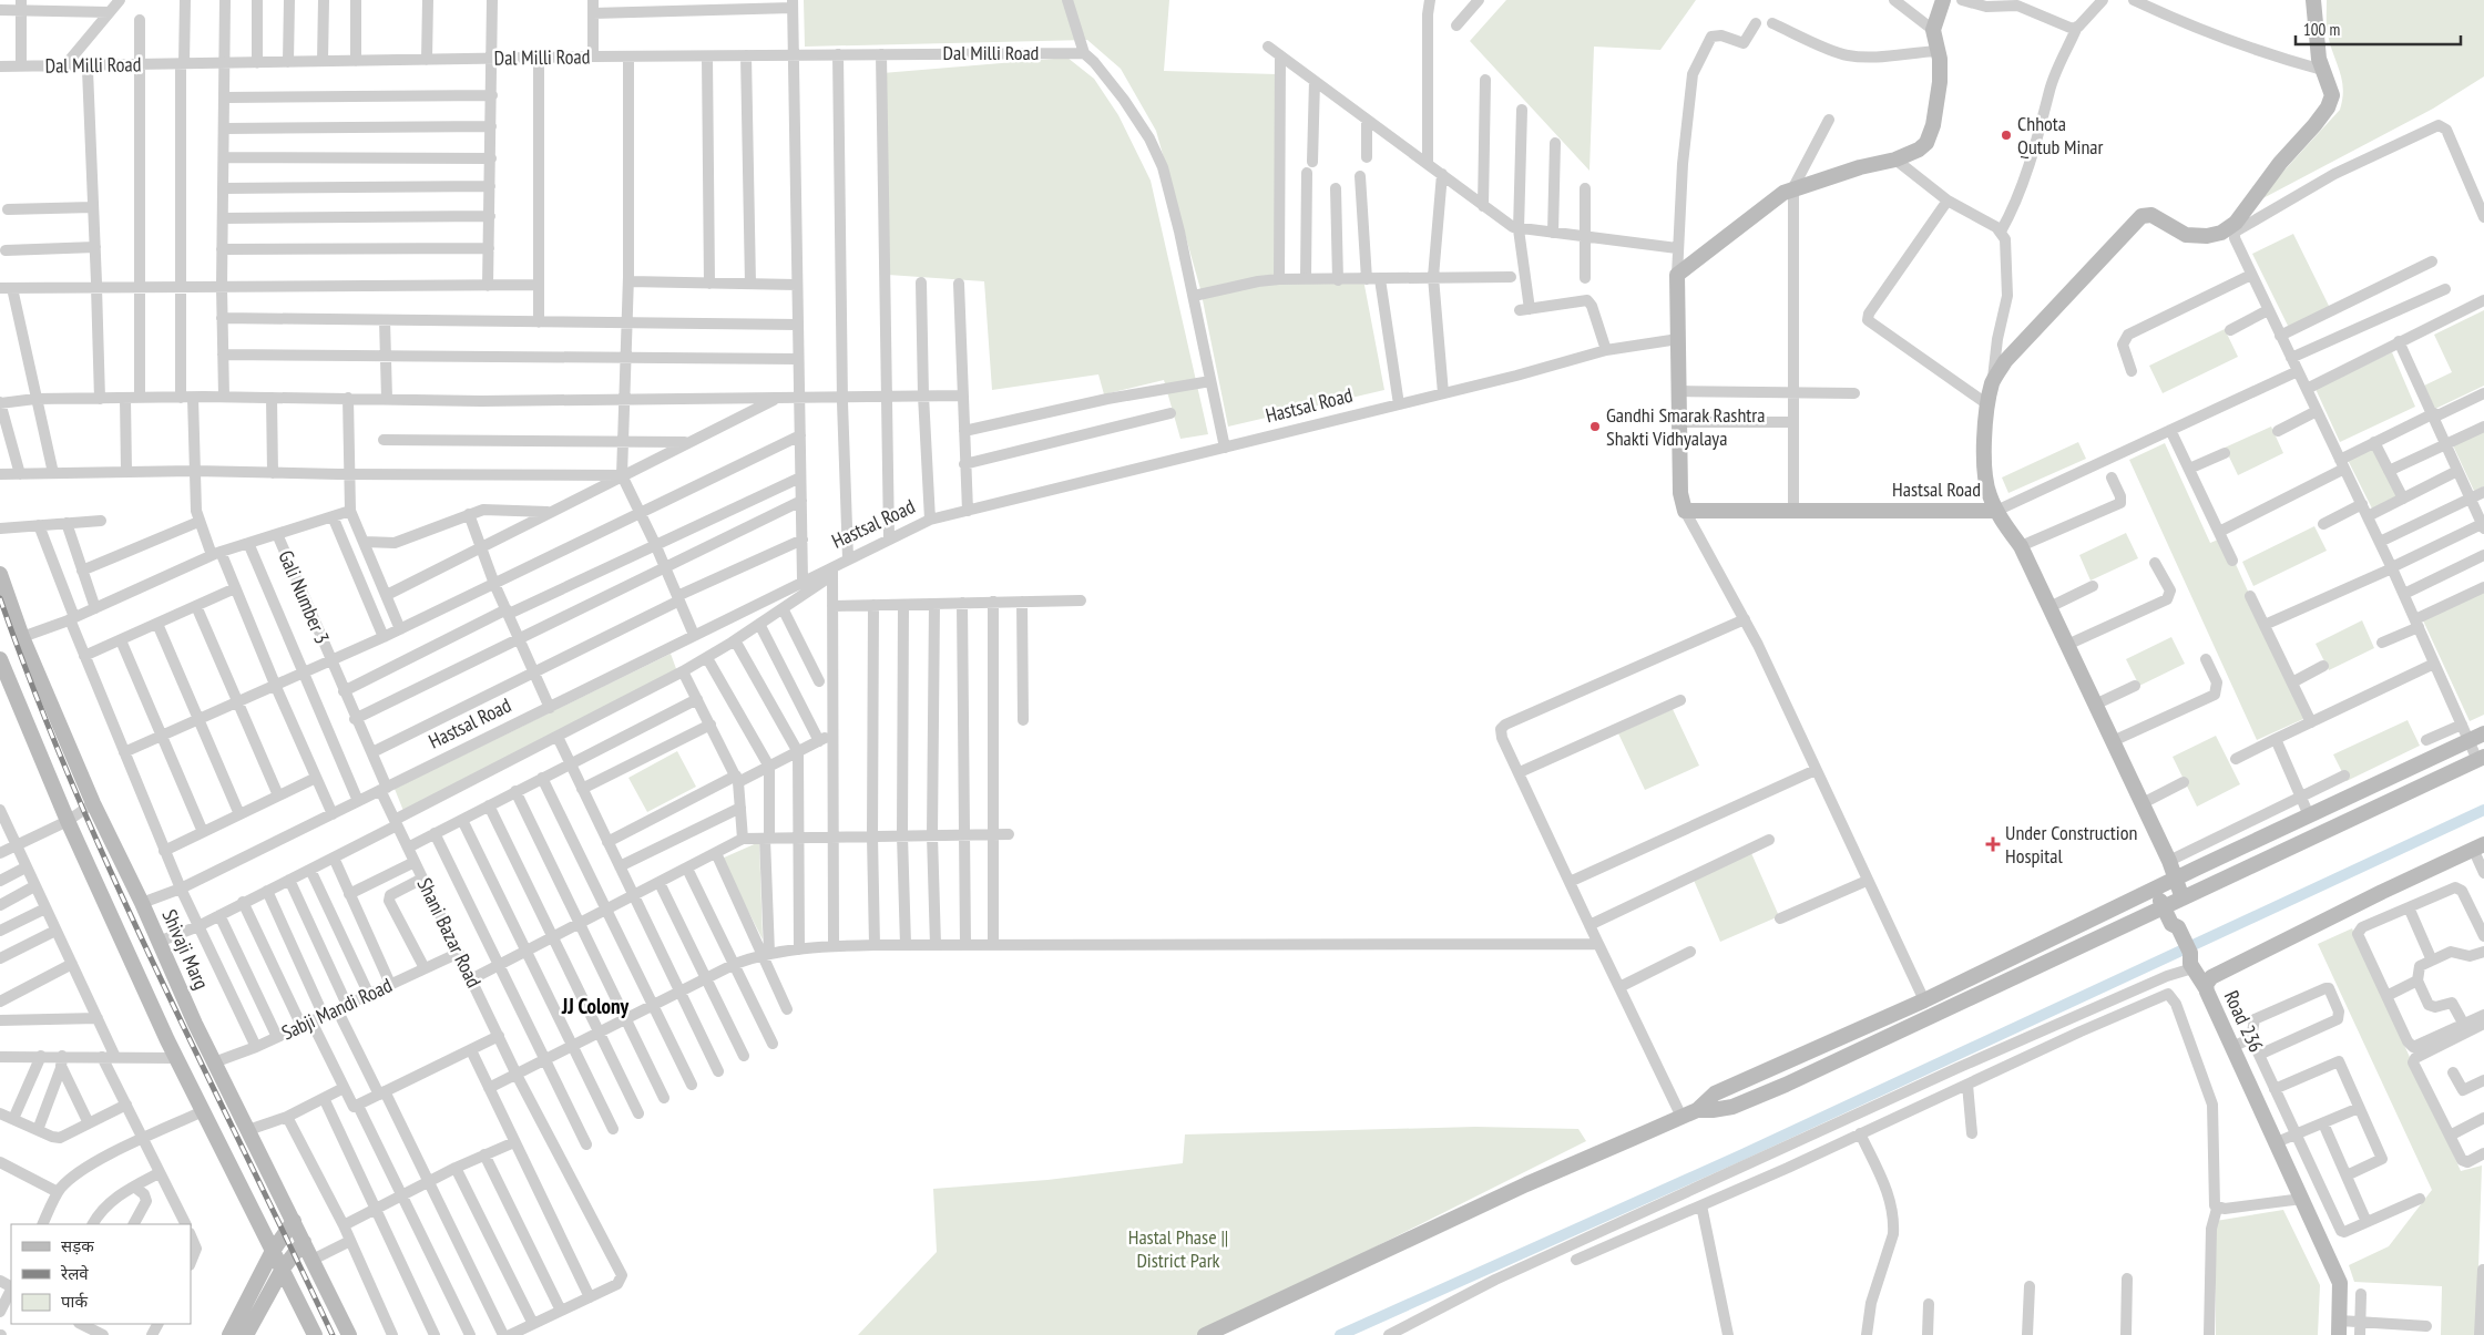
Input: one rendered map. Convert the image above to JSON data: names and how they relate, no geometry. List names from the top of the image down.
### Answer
{
  "streets": {
    "street": [
      "Dal Milli Road",
      "Hastsal Road",
      "Gali Number 3",
      "Shani Bazar Road",
      "Shivaji Marg",
      "Sabji Mandi Road",
      "Road 236"
    ]
  },
  "crossings": [
    ["Hastsal Road", "Shani Bazar Road"],
    ["Hastsal Road", "Shivaji Marg"],
    ["Gali Number 3", "Shani Bazar Road"],
    ["Shani Bazar Road", "Sabji Mandi Road"],
    ["Shivaji Marg", "Sabji Mandi Road"]
  ],
  "districts": ["JJ Colony"],
  "parks": ["Hastal Phase || District Park"],
  "places": {
    "other": ["Chhota Qutub Minar", "Gandhi Smarak Rashtra Shakti Vidhyalaya"],
    "health": ["Under Construction Hospital"]
  },
  "legend": ["सड़क", "रेलवे", "पार्क"],
  "scale_bar": "100 m"
}
